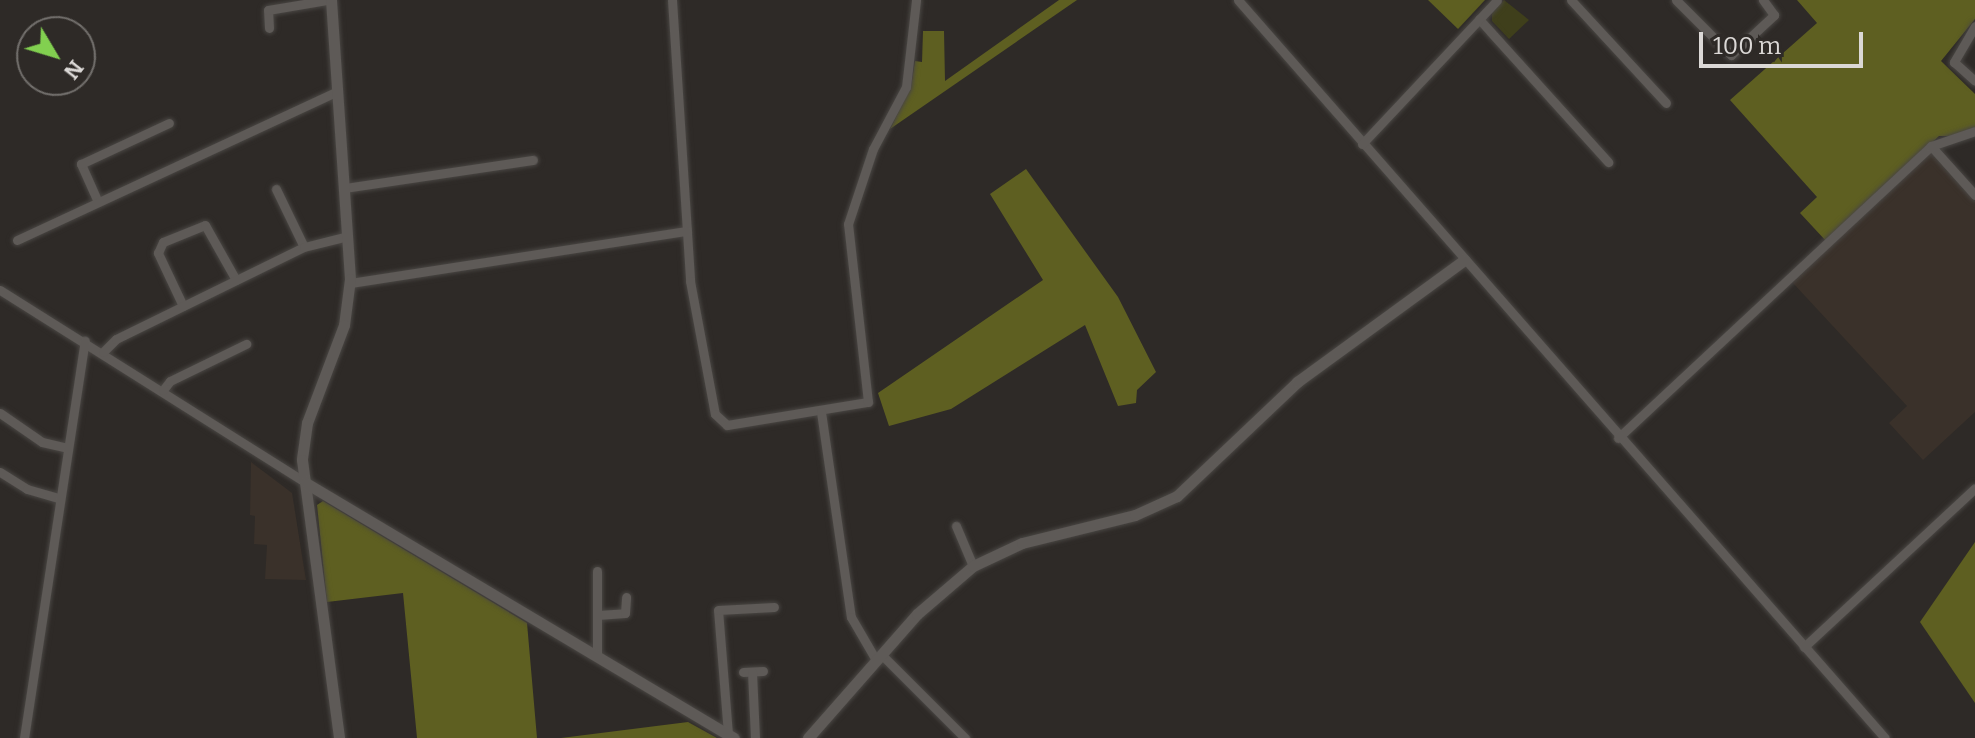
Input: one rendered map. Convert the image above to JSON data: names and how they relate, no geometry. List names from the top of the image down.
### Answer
{
  "scale_bar": "100 m",
  "north": "bottom right"
}
